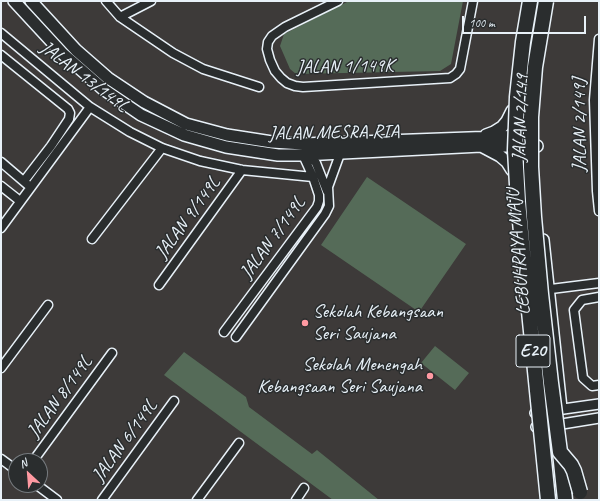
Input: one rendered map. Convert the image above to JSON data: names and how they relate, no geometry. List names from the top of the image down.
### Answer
{
  "streets": {
    "highway": ["LEBUHRAYA MAJU", "E20"],
    "main road": ["JALAN 2/149", "JALAN MESRA RIA"],
    "street": [
      "JALAN 1/149K",
      "JALAN 13/149L",
      "JALAN 2/149J",
      "JALAN 9/149L",
      "JALAN 7/149L",
      "JALAN 8/149L",
      "JALAN 6/149L"
    ]
  },
  "crossings": [
    ["JALAN 13/149L", "JALAN 9/149L"],
    ["JALAN 13/149L", "JALAN 7/149L"],
    ["JALAN 2/149", "JALAN MESRA RIA"],
    ["JALAN MESRA RIA", "JALAN 7/149L"]
  ],
  "places": ["Sekolah Kebangsaan Seri Saujana", "Sekolah Menengah Kebangsaan Seri Saujana"],
  "scale_bar": "100 m",
  "north": "top left"
}
